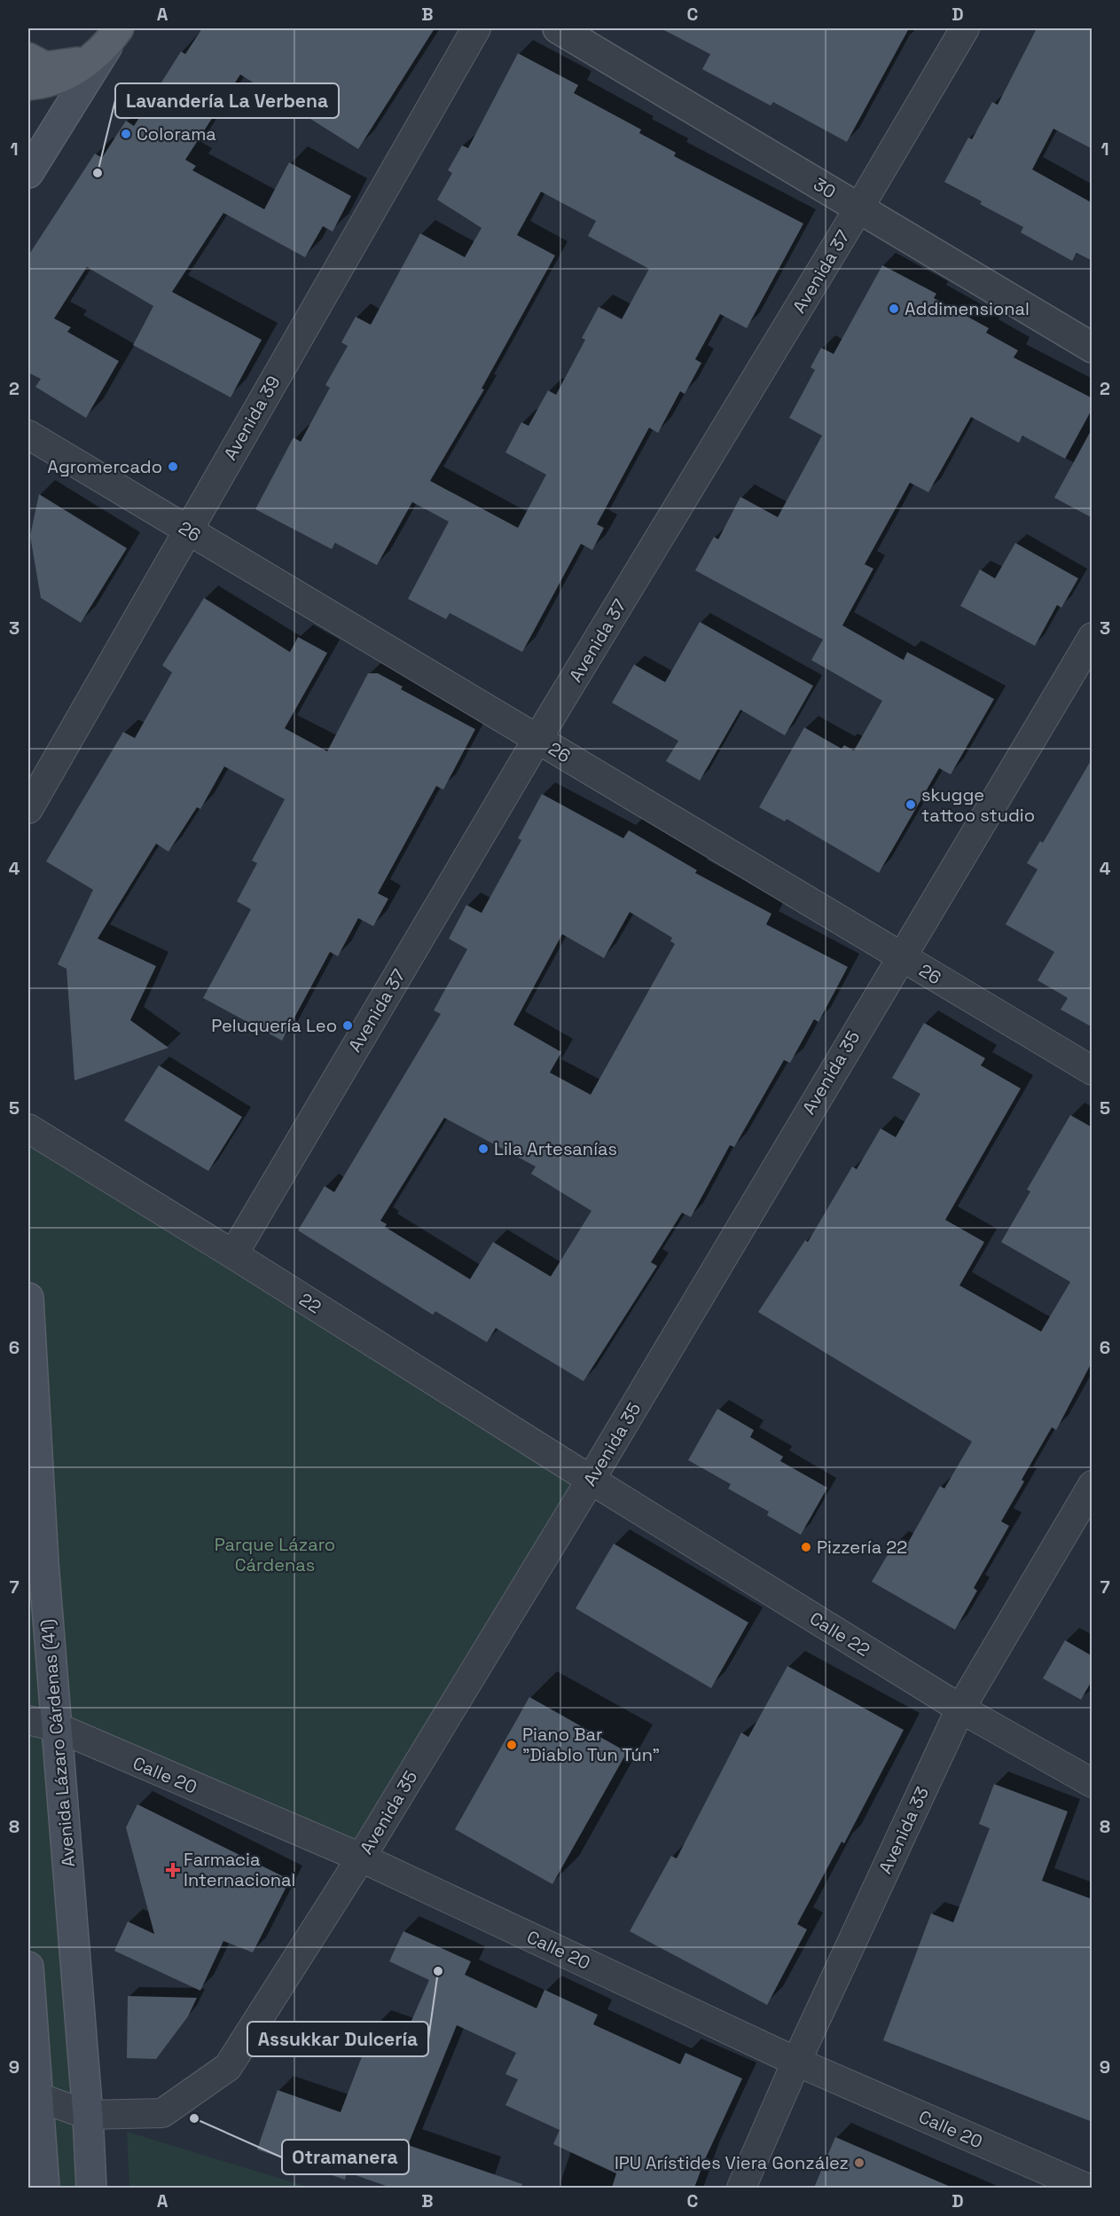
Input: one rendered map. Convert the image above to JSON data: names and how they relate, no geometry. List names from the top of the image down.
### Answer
{
  "streets": {
    "main road": ["Avenida Lázaro Cárdenas (41)"],
    "street": [
      "30",
      "Avenida 37",
      "Avenida 39",
      "26",
      "Avenida 35",
      "22",
      "Calle 22",
      "Calle 20",
      "Avenida 33"
    ]
  },
  "crossings": [
    ["30", "Avenida 37"],
    ["Avenida 37", "26"],
    ["Avenida 37", "22"],
    ["Avenida 39", "26"],
    ["26", "Avenida 35"],
    ["Avenida 35", "22"],
    ["Avenida 35", "Calle 22"],
    ["Avenida 35", "Avenida Lázaro Cárdenas (41)"],
    ["Avenida 35", "Calle 20"],
    ["22", "Calle 22"],
    ["Calle 22", "Avenida 33"],
    ["Avenida Lázaro Cárdenas (41)", "Calle 20"],
    ["Calle 20", "Avenida 33"]
  ],
  "parks": ["Parque Lázaro Cárdenas"],
  "places": {
    "other": [
      "Colorama",
      "Lavandería La Verbena",
      "Addimensional",
      "Agromercado",
      "skugge tattoo studio",
      "Peluquería Leo",
      "Lila Artesanías",
      "Pizzería 22",
      "Piano Bar \"Diablo Tun Tún\"",
      "Assukkar Dulcería",
      "Otramanera",
      "IPU Arístides Viera González"
    ],
    "health": ["Farmacia Internacional"]
  },
  "grid": {
    "columns": [
      "A",
      "B",
      "C",
      "D"
    ],
    "rows": [
      "1",
      "2",
      "3",
      "4",
      "5",
      "6",
      "7",
      "8",
      "9"
    ]
  }
}
